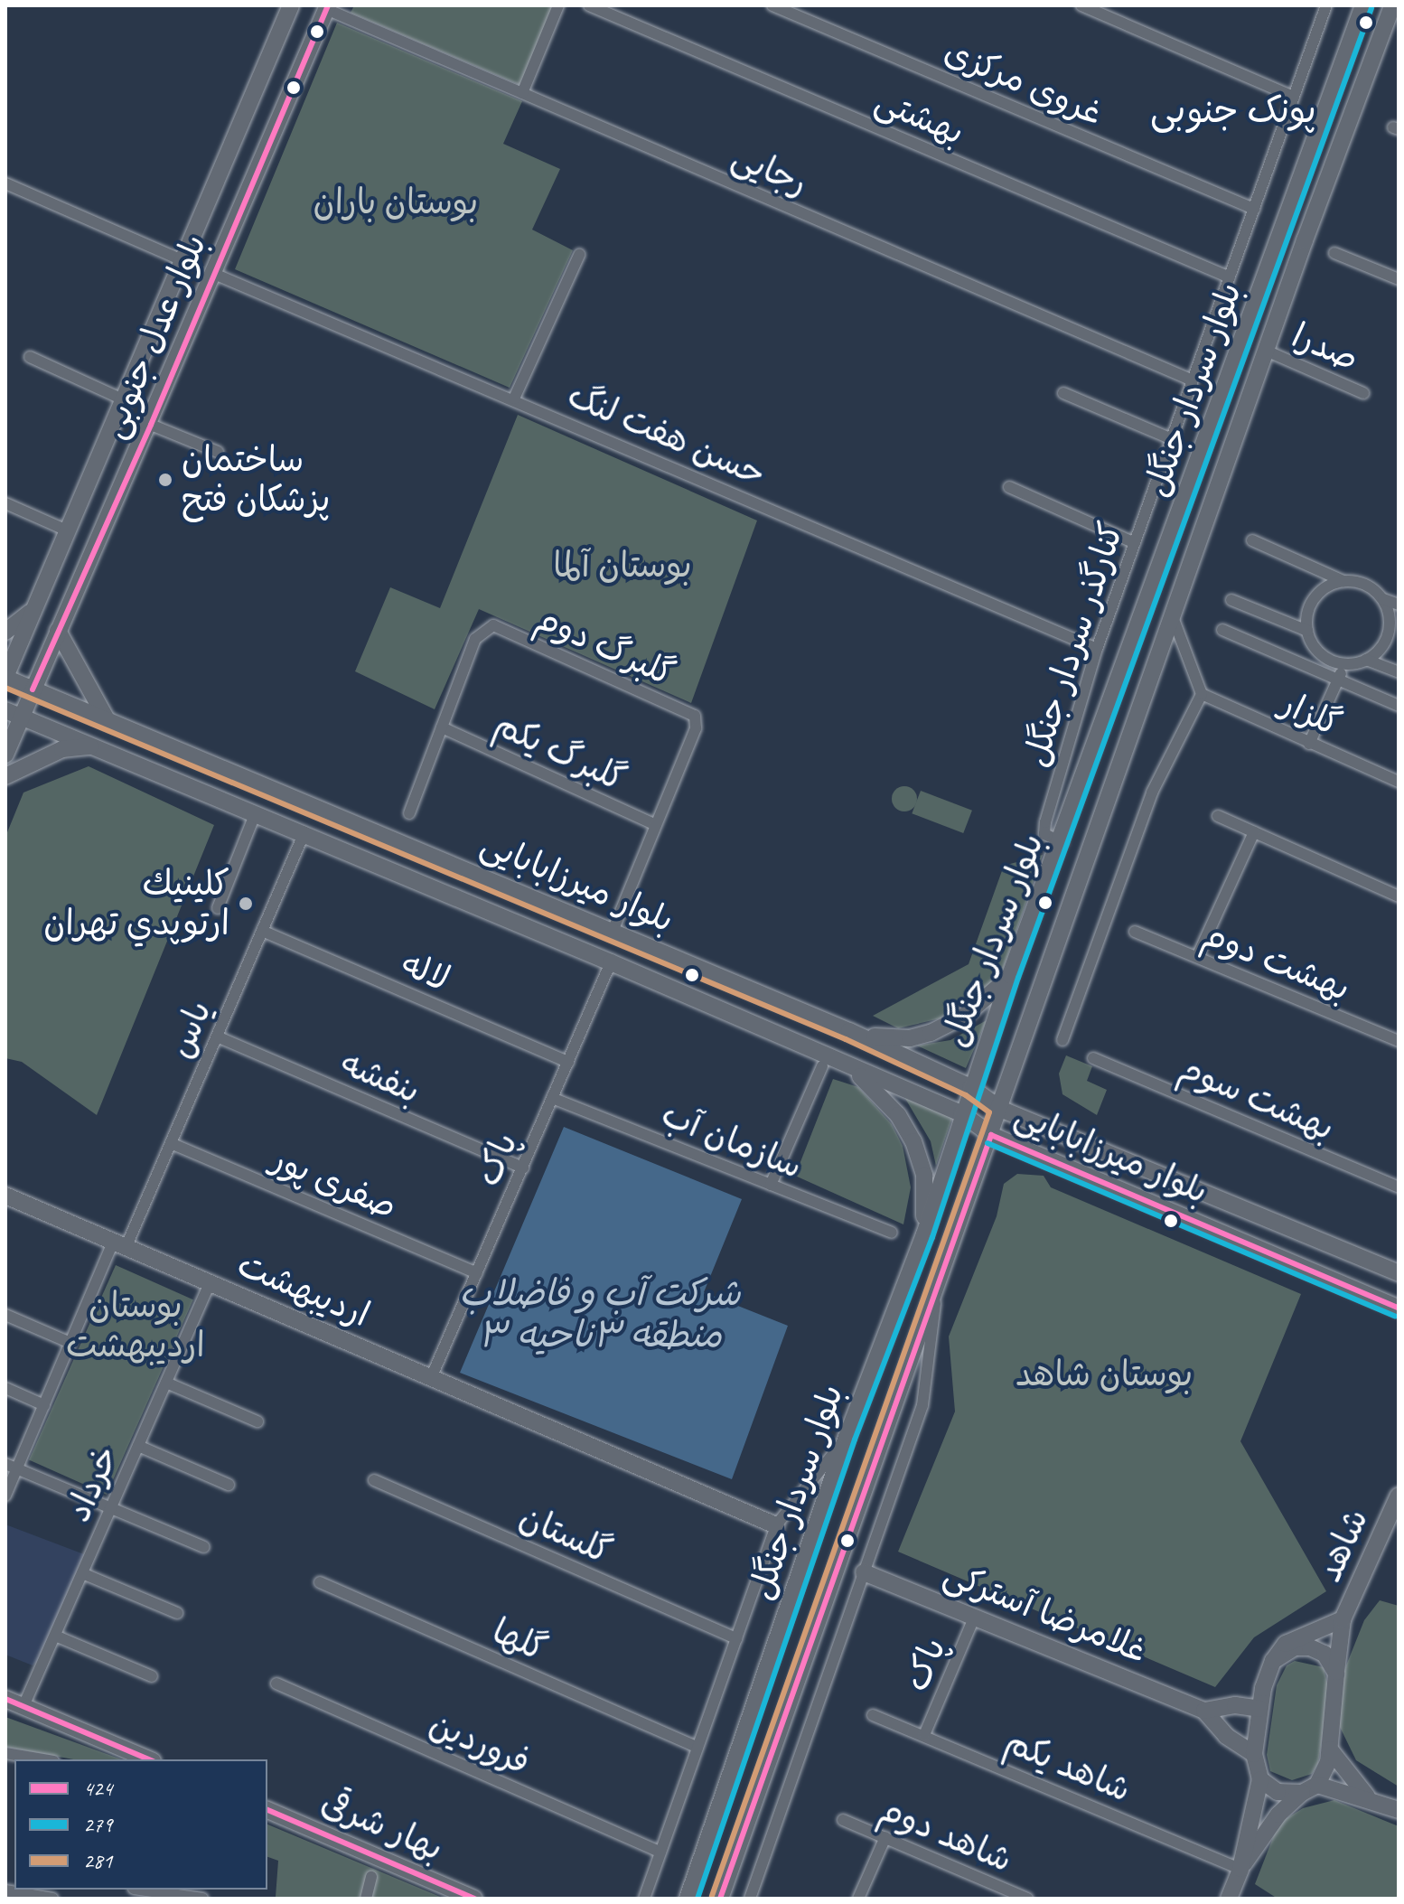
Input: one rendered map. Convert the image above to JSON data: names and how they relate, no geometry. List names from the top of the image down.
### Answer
{
  "streets": {
    "main road": [
      "بلوار عدل جنوبی",
      "بلوار سردار جنگل",
      "بلوار میرزابابایی",
      "اردیبهشت",
      "شاهد",
      "غلامرضا آسترکی",
      "بهار شرقی"
    ],
    "street": [
      "غروی مرکزی",
      "بهشتی",
      "رجایی",
      "صدرا",
      "حسن هفت لنگ",
      "کنارگذر سردار جنگل",
      "گلبرگ دوم",
      "گلزار",
      "گلبرگ یکم",
      "بهشت دوم",
      "لاله",
      "یاس",
      "بنفشه",
      "بهشت سوم",
      "سازمان آب",
      "پاک",
      "صفری پور",
      "خرداد",
      "گلستان",
      "گلها",
      "فروردین",
      "شاهد یکم",
      "شاهد دوم"
    ]
  },
  "crossings": [
    ["غروی مرکزی", "کنارگذر سردار جنگل"],
    ["بهشتی", "کنارگذر سردار جنگل"],
    ["رجایی", "بلوار عدل جنوبی"],
    ["رجایی", "کنارگذر سردار جنگل"],
    ["بلوار عدل جنوبی", "حسن هفت لنگ"],
    ["بلوار عدل جنوبی", "بلوار میرزابابایی"],
    ["صدرا", "بلوار سردار جنگل"],
    ["بلوار سردار جنگل", "کنارگذر سردار جنگل"],
    ["بلوار سردار جنگل", "بلوار میرزابابایی"],
    ["حسن هفت لنگ", "کنارگذر سردار جنگل"],
    ["گلبرگ دوم", "گلبرگ یکم"],
    ["بلوار میرزابابایی", "یاس"],
    ["بلوار میرزابابایی", "پاک"],
    ["لاله", "یاس"],
    ["لاله", "پاک"],
    ["یاس", "بنفشه"],
    ["یاس", "صفری پور"],
    ["یاس", "اردیبهشت"],
    ["بنفشه", "پاک"],
    ["سازمان آب", "پاک"],
    ["پاک", "صفری پور"],
    ["پاک", "اردیبهشت"],
    ["پاک", "غلامرضا آسترکی"],
    ["پاک", "شاهد یکم"],
    ["اردیبهشت", "خرداد"]
  ],
  "districts": ["پونک جنوبی"],
  "water": ["شرکت آب و فاضلاب منطقه ۳ناحیه ۳"],
  "parks": [
    "بوستان باران",
    "بوستان آلما",
    "بوستان اردیبهشت",
    "بوستان شاهد"
  ],
  "places": ["ساختمان پزشکان فتح", "كلينيك ارتوپدي تهران"],
  "lines": ["transit line 424", "transit line 279", "transit line 281"],
  "legend": ["424", "279", "281"]
}
